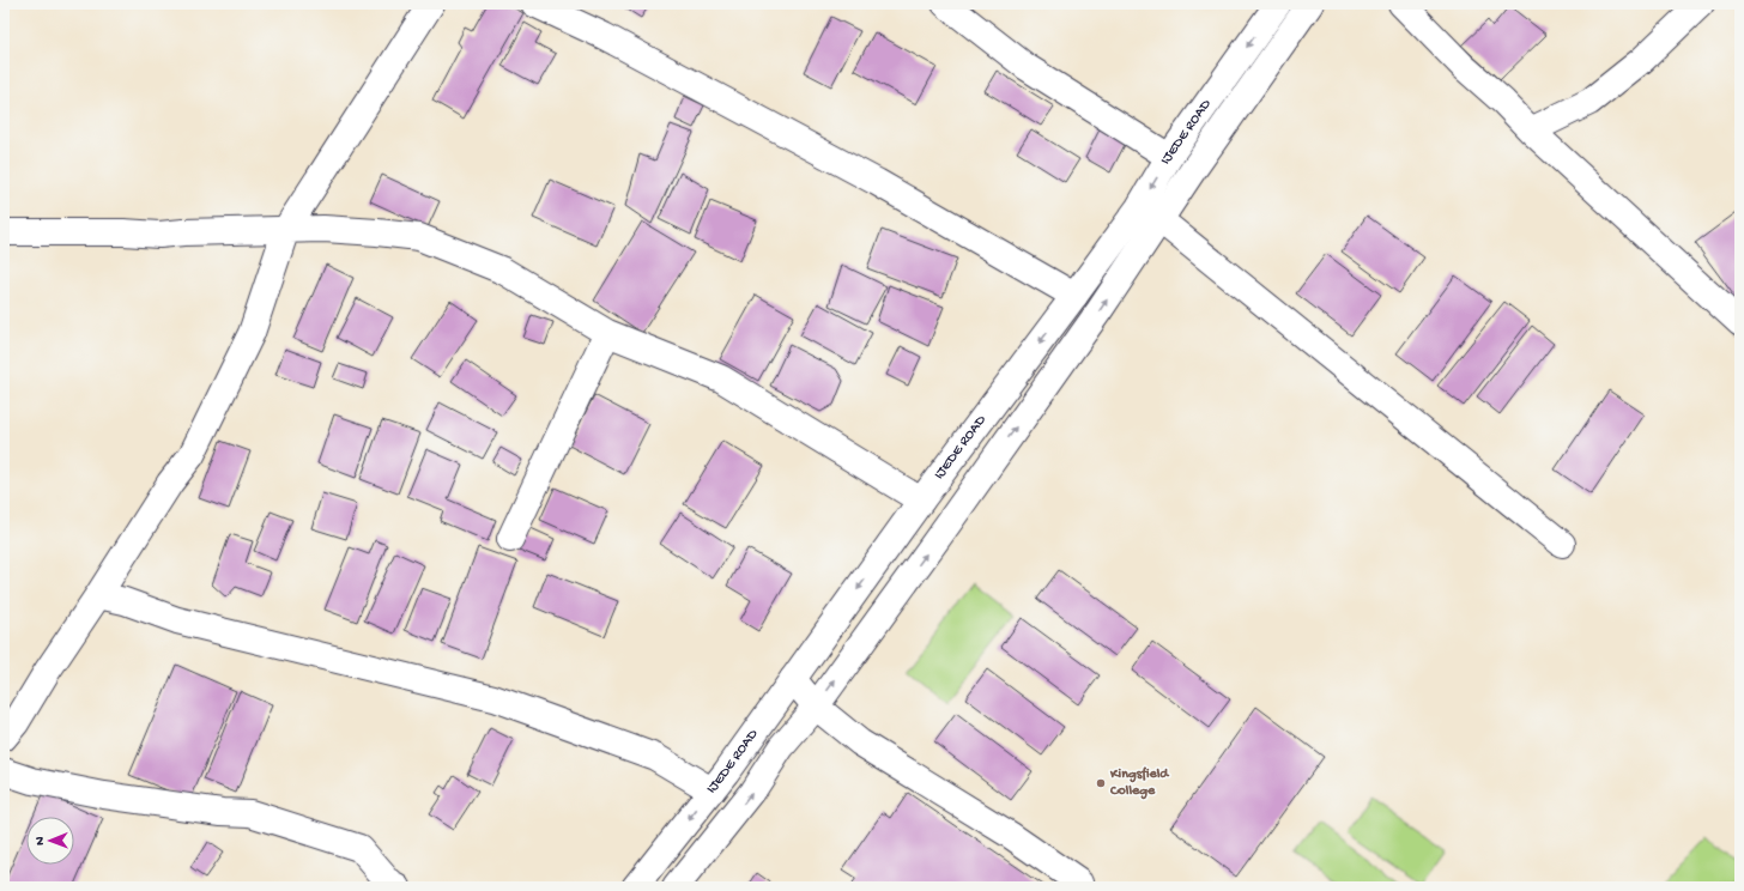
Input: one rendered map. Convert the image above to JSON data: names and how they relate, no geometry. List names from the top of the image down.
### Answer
{
  "streets": {
    "street": ["IJEDE ROAD"]
  },
  "places": ["Kingsfield College"],
  "north": "left"
}
